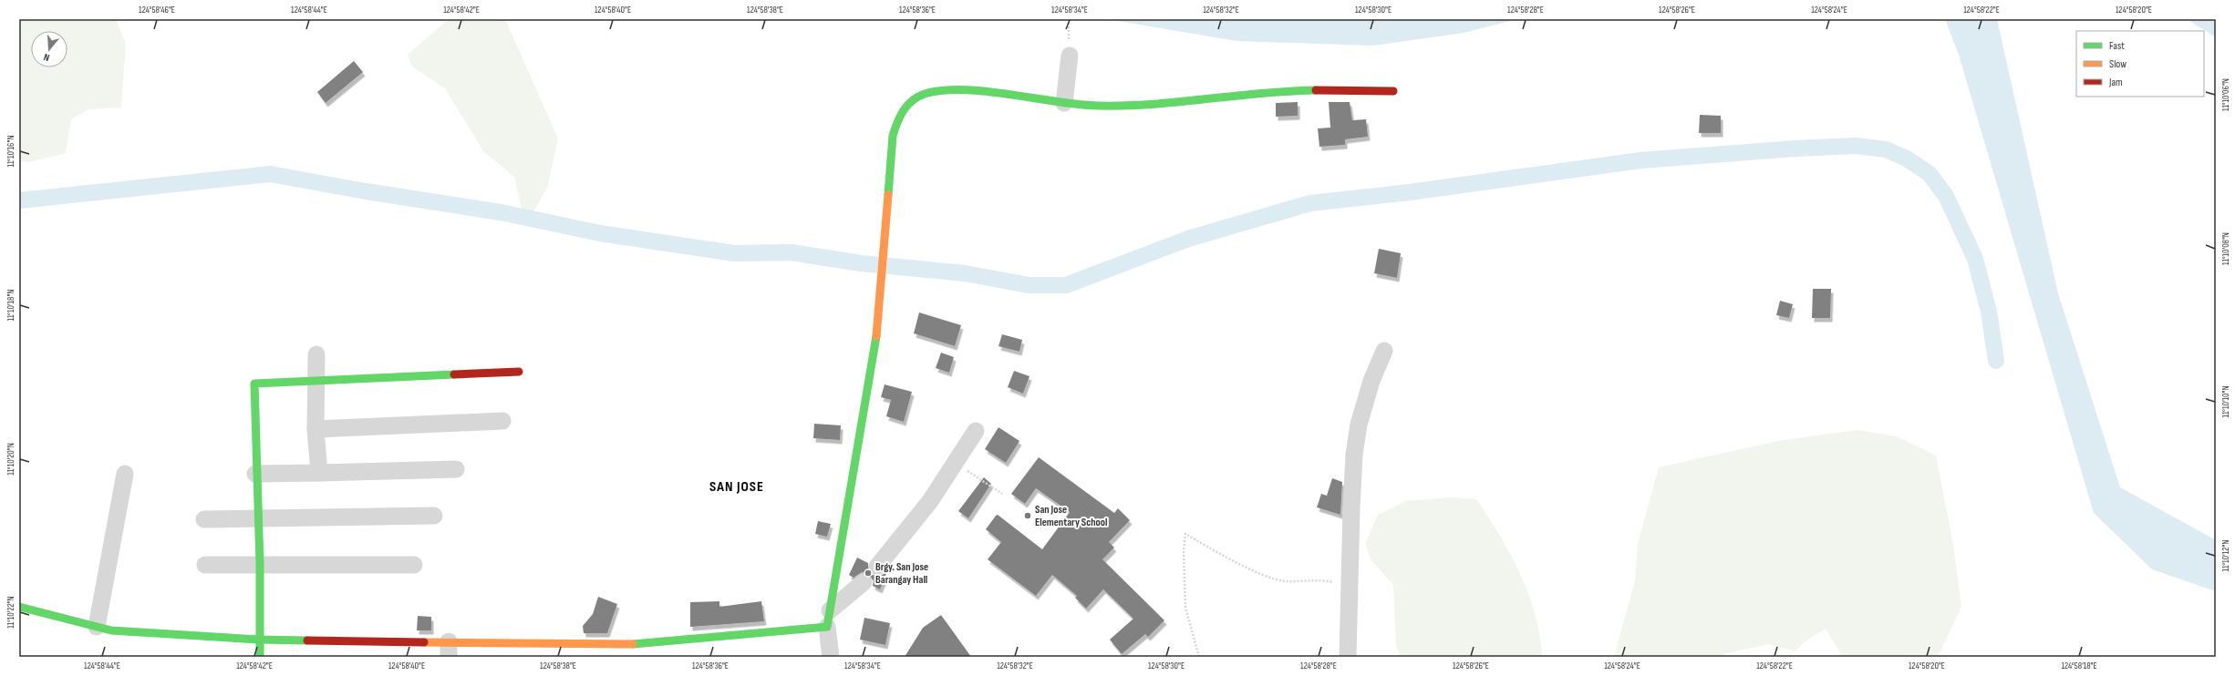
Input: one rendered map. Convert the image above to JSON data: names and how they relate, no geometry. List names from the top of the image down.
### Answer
{
  "districts": ["SAN JOSE"],
  "places": ["San Jose Elementary School", "Brgy. San Jose Barangay Hall"],
  "legend": ["Fast", "Slow", "Jam"],
  "north": "bottom",
  "coordinates": [
    "124°58'46\"E",
    "124°58'44\"E",
    "124°58'42\"E",
    "124°58'40\"E",
    "124°58'38\"E",
    "124°58'36\"E",
    "124°58'34\"E",
    "124°58'32\"E",
    "124°58'30\"E",
    "124°58'28\"E",
    "124°58'26\"E",
    "124°58'24\"E",
    "124°58'22\"E",
    "124°58'20\"E",
    "11°10'06\"N",
    "11°10'16\"N",
    "11°10'08\"N",
    "11°10'18\"N",
    "11°10'10\"N",
    "11°10'20\"N",
    "11°10'12\"N",
    "11°10'22\"N",
    "124°58'18\"E"
  ]
}
